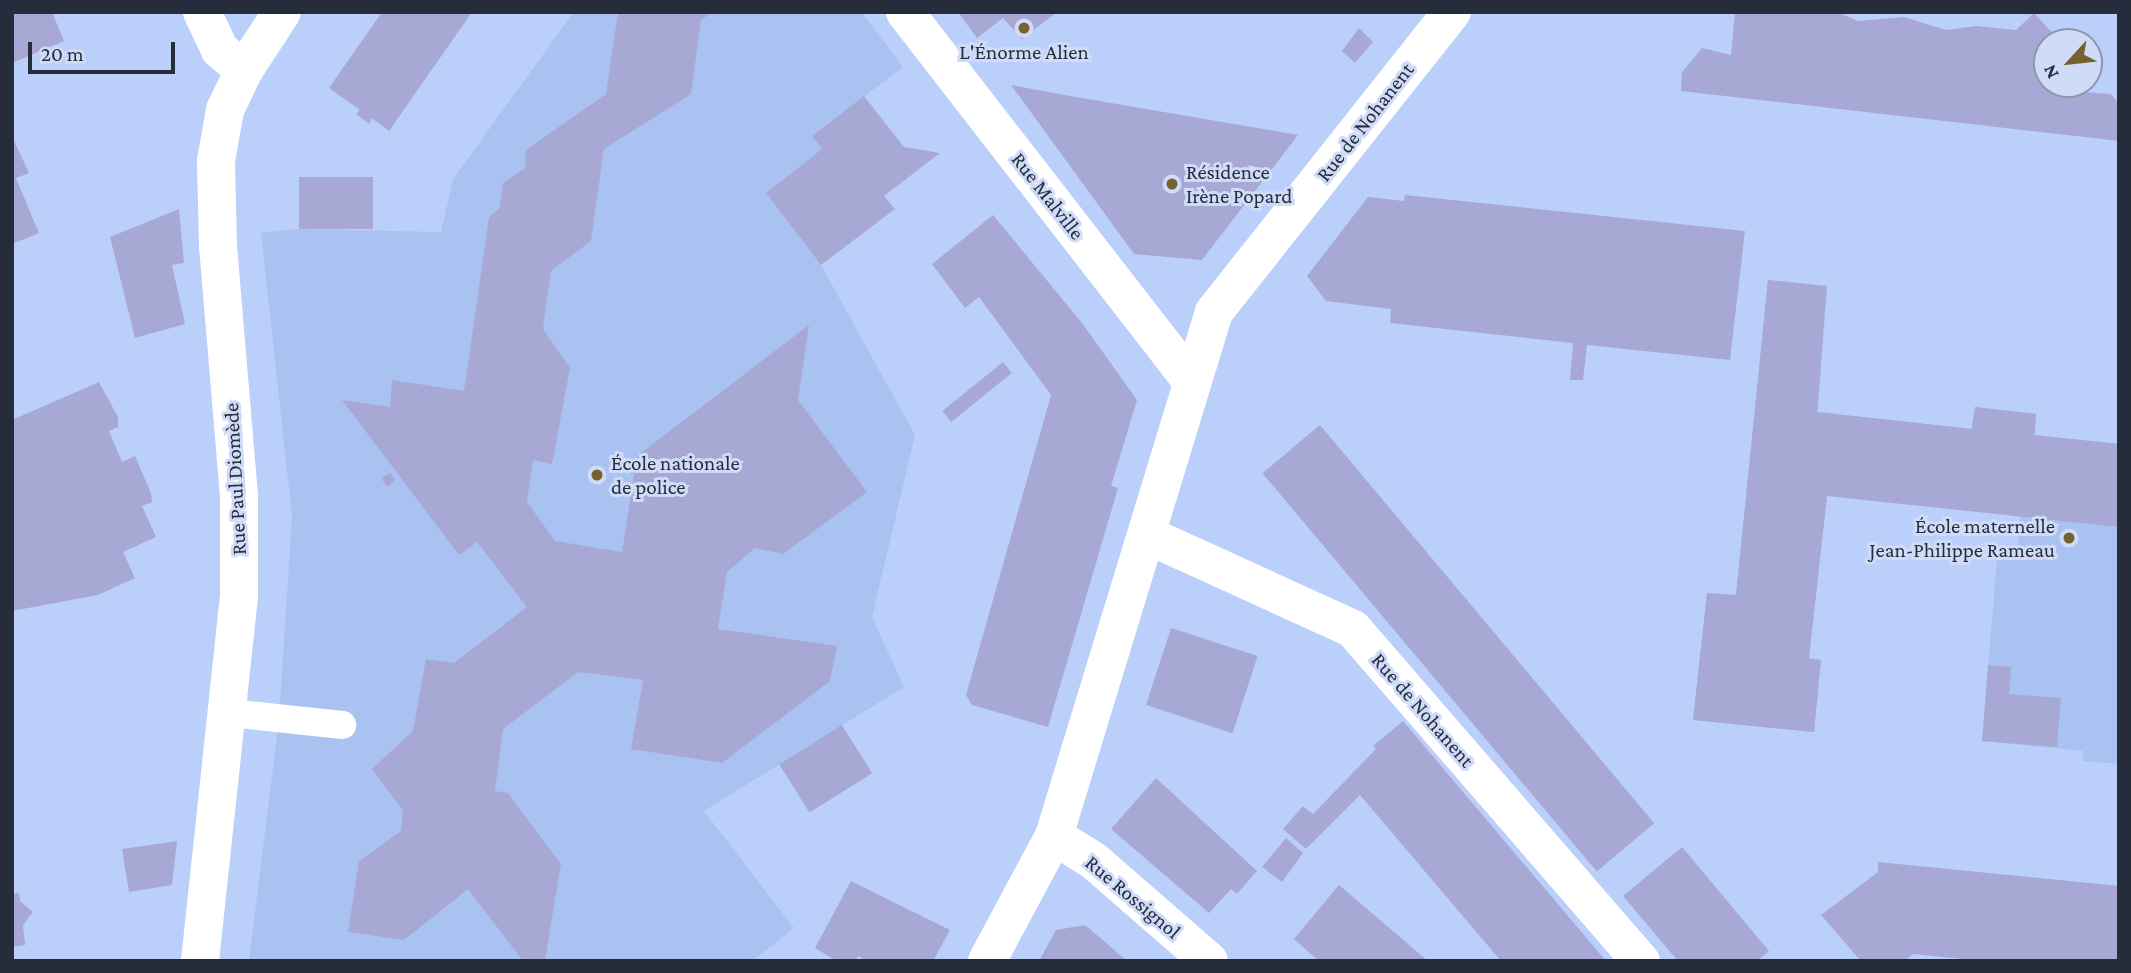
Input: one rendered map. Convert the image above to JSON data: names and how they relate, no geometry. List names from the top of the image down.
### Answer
{
  "streets": {
    "street": [
      "Rue de Nohanent",
      "Rue Malville",
      "Rue Paul Diomède",
      "Rue Rossignol"
    ]
  },
  "crossings": [
    ["Rue de Nohanent", "Rue Malville"],
    ["Rue de Nohanent", "Rue Rossignol"]
  ],
  "places": [
    "L'Énorme Alien",
    "Résidence Irène Popard",
    "École nationale de police",
    "École maternelle Jean-Philippe Rameau"
  ],
  "scale_bar": "20 m",
  "north": "bottom left"
}
